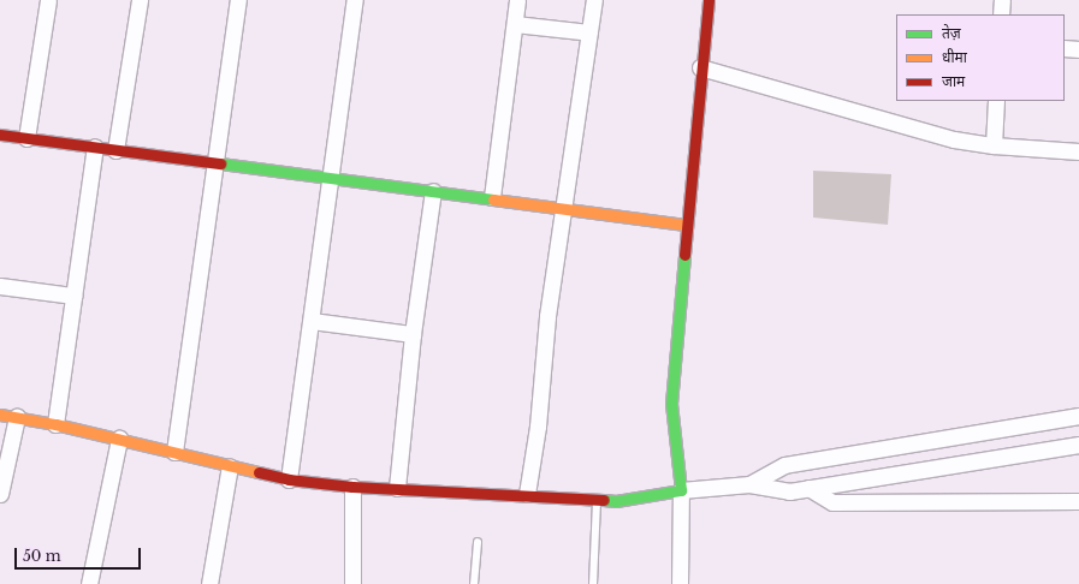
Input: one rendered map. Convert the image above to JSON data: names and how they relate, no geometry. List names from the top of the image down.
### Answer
{
  "legend": ["तेज़", "धीमा", "जाम"],
  "scale_bar": "50 m"
}
